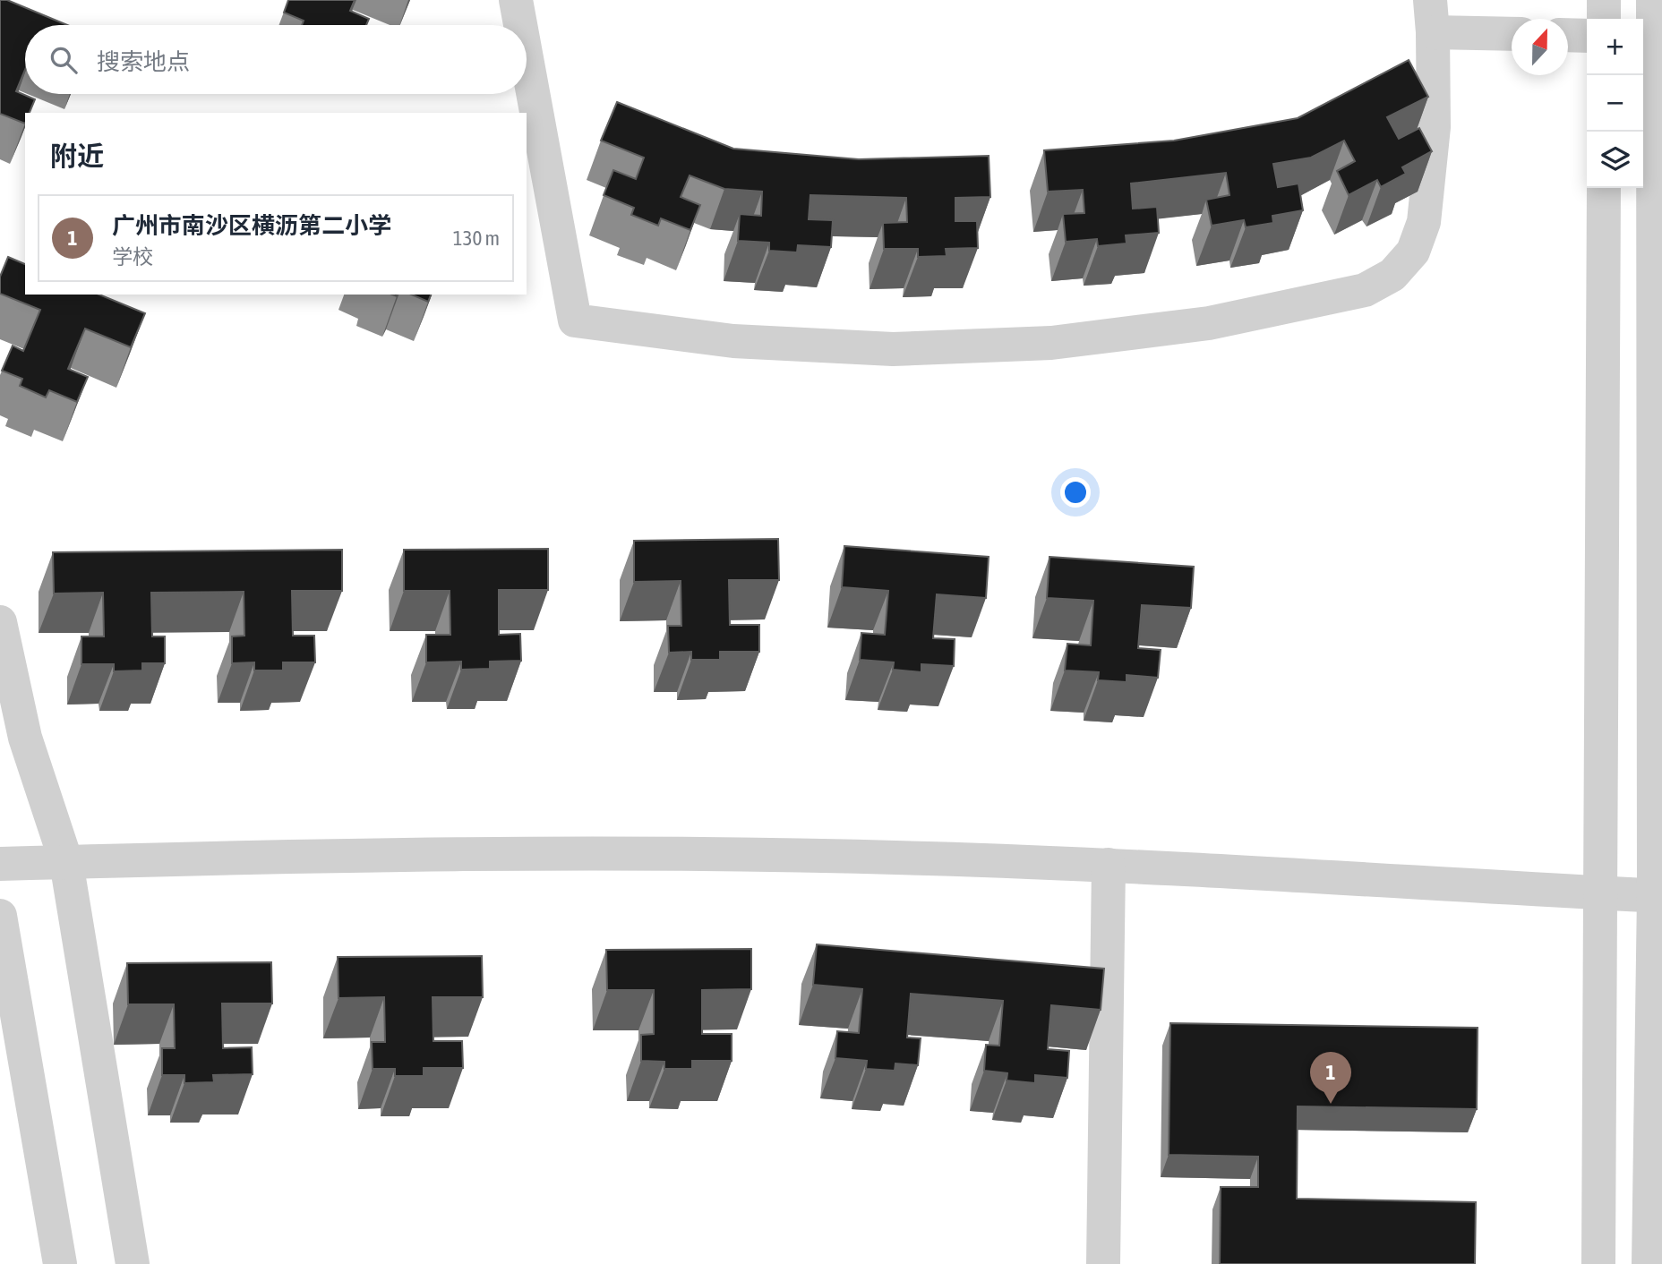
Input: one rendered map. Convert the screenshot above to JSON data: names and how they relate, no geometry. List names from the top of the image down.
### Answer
{
  "north": "top",
  "page": {
    "map_buttons": ["+", "−"],
    "search": "搜索地点",
    "heading": "附近",
    "list": [
      {
        "mark": "1",
        "name": "广州市南沙区横沥第二小学",
        "note": "学校",
        "value": "130 m"
      }
    ],
    "pins": "1"
  }
}
